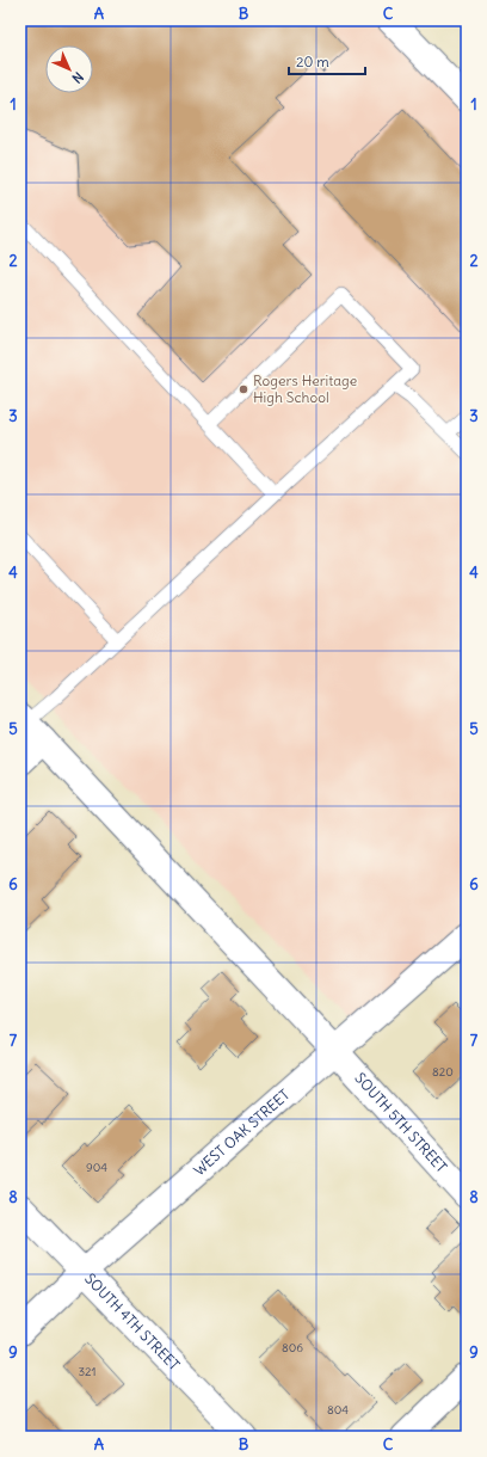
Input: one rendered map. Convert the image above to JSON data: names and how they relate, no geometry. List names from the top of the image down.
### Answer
{
  "streets": {
    "street": ["SOUTH 5TH STREET", "WEST OAK STREET", "SOUTH 4TH STREET"]
  },
  "crossings": [
    ["SOUTH 5TH STREET", "WEST OAK STREET"],
    ["WEST OAK STREET", "SOUTH 4TH STREET"]
  ],
  "places": ["Rogers Heritage High School"],
  "house_numbers": [
    "820",
    "904",
    "806",
    "321",
    "804"
  ],
  "scale_bar": "20 m",
  "north": "bottom right",
  "grid": {
    "columns": ["A", "B", "C"],
    "rows": [
      "1",
      "2",
      "3",
      "4",
      "5",
      "6",
      "7",
      "8",
      "9"
    ]
  }
}
